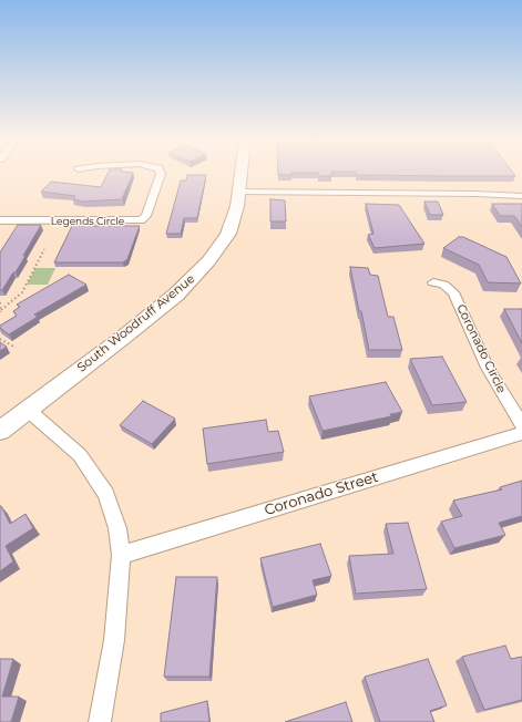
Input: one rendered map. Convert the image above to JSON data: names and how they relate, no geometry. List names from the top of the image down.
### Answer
{
  "streets": {
    "main road": ["South Woodruff Avenue"],
    "street": ["Legends Circle", "Coronado Circle", "Coronado Street"]
  }
}
